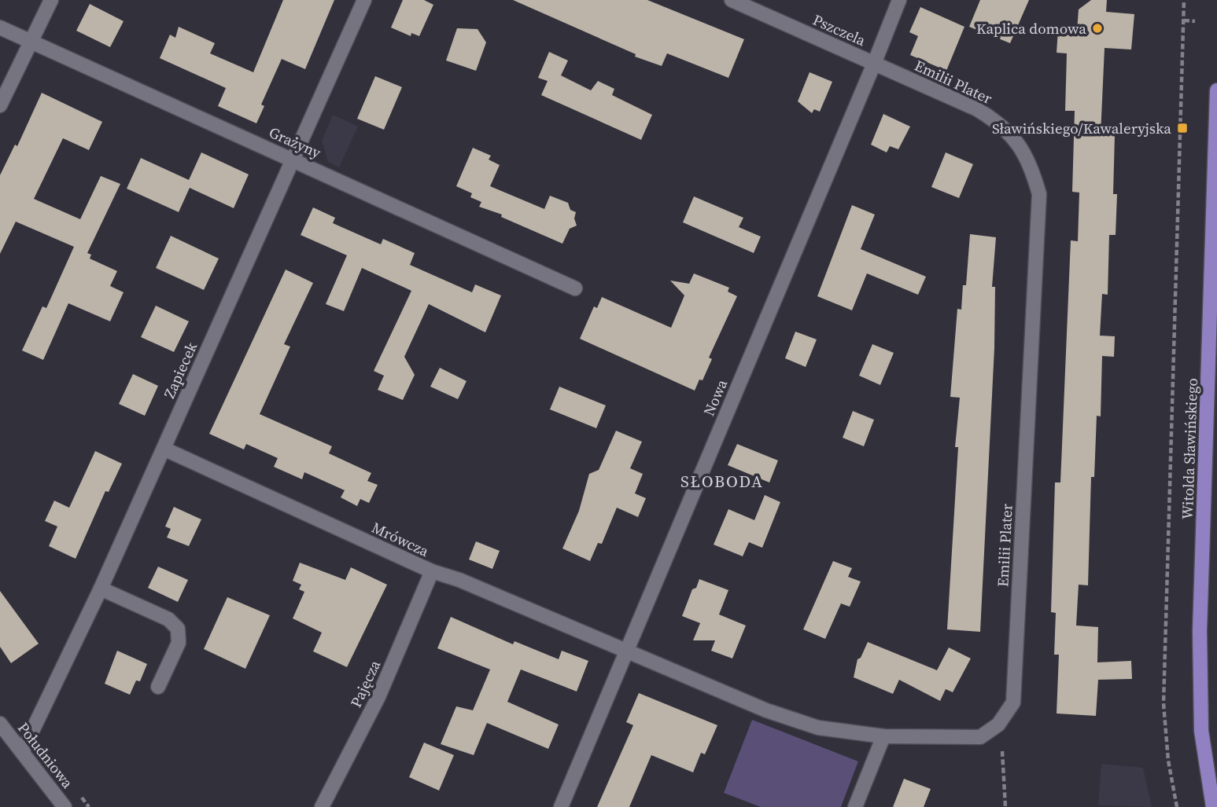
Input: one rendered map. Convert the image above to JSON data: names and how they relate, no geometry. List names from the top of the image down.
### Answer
{
  "streets": {
    "main road": ["Witolda Sławińskiego"],
    "street": [
      "Pszczela",
      "Emilii Plater",
      "Grażyny",
      "Zapiecek",
      "Nowa",
      "Mrówcza",
      "Pajęcza",
      "Południowa"
    ]
  },
  "crossings": [
    ["Pszczela", "Emilii Plater"],
    ["Pszczela", "Nowa"],
    ["Emilii Plater", "Nowa"],
    ["Emilii Plater", "Mrówcza"],
    ["Grażyny", "Zapiecek"],
    ["Zapiecek", "Mrówcza"],
    ["Zapiecek", "Południowa"],
    ["Nowa", "Mrówcza"],
    ["Mrówcza", "Pajęcza"]
  ],
  "districts": ["SŁOBODA"],
  "places": {
    "other": ["Kaplica domowa"],
    "transit": ["Sławińskiego/Kawaleryjska"]
  }
}
